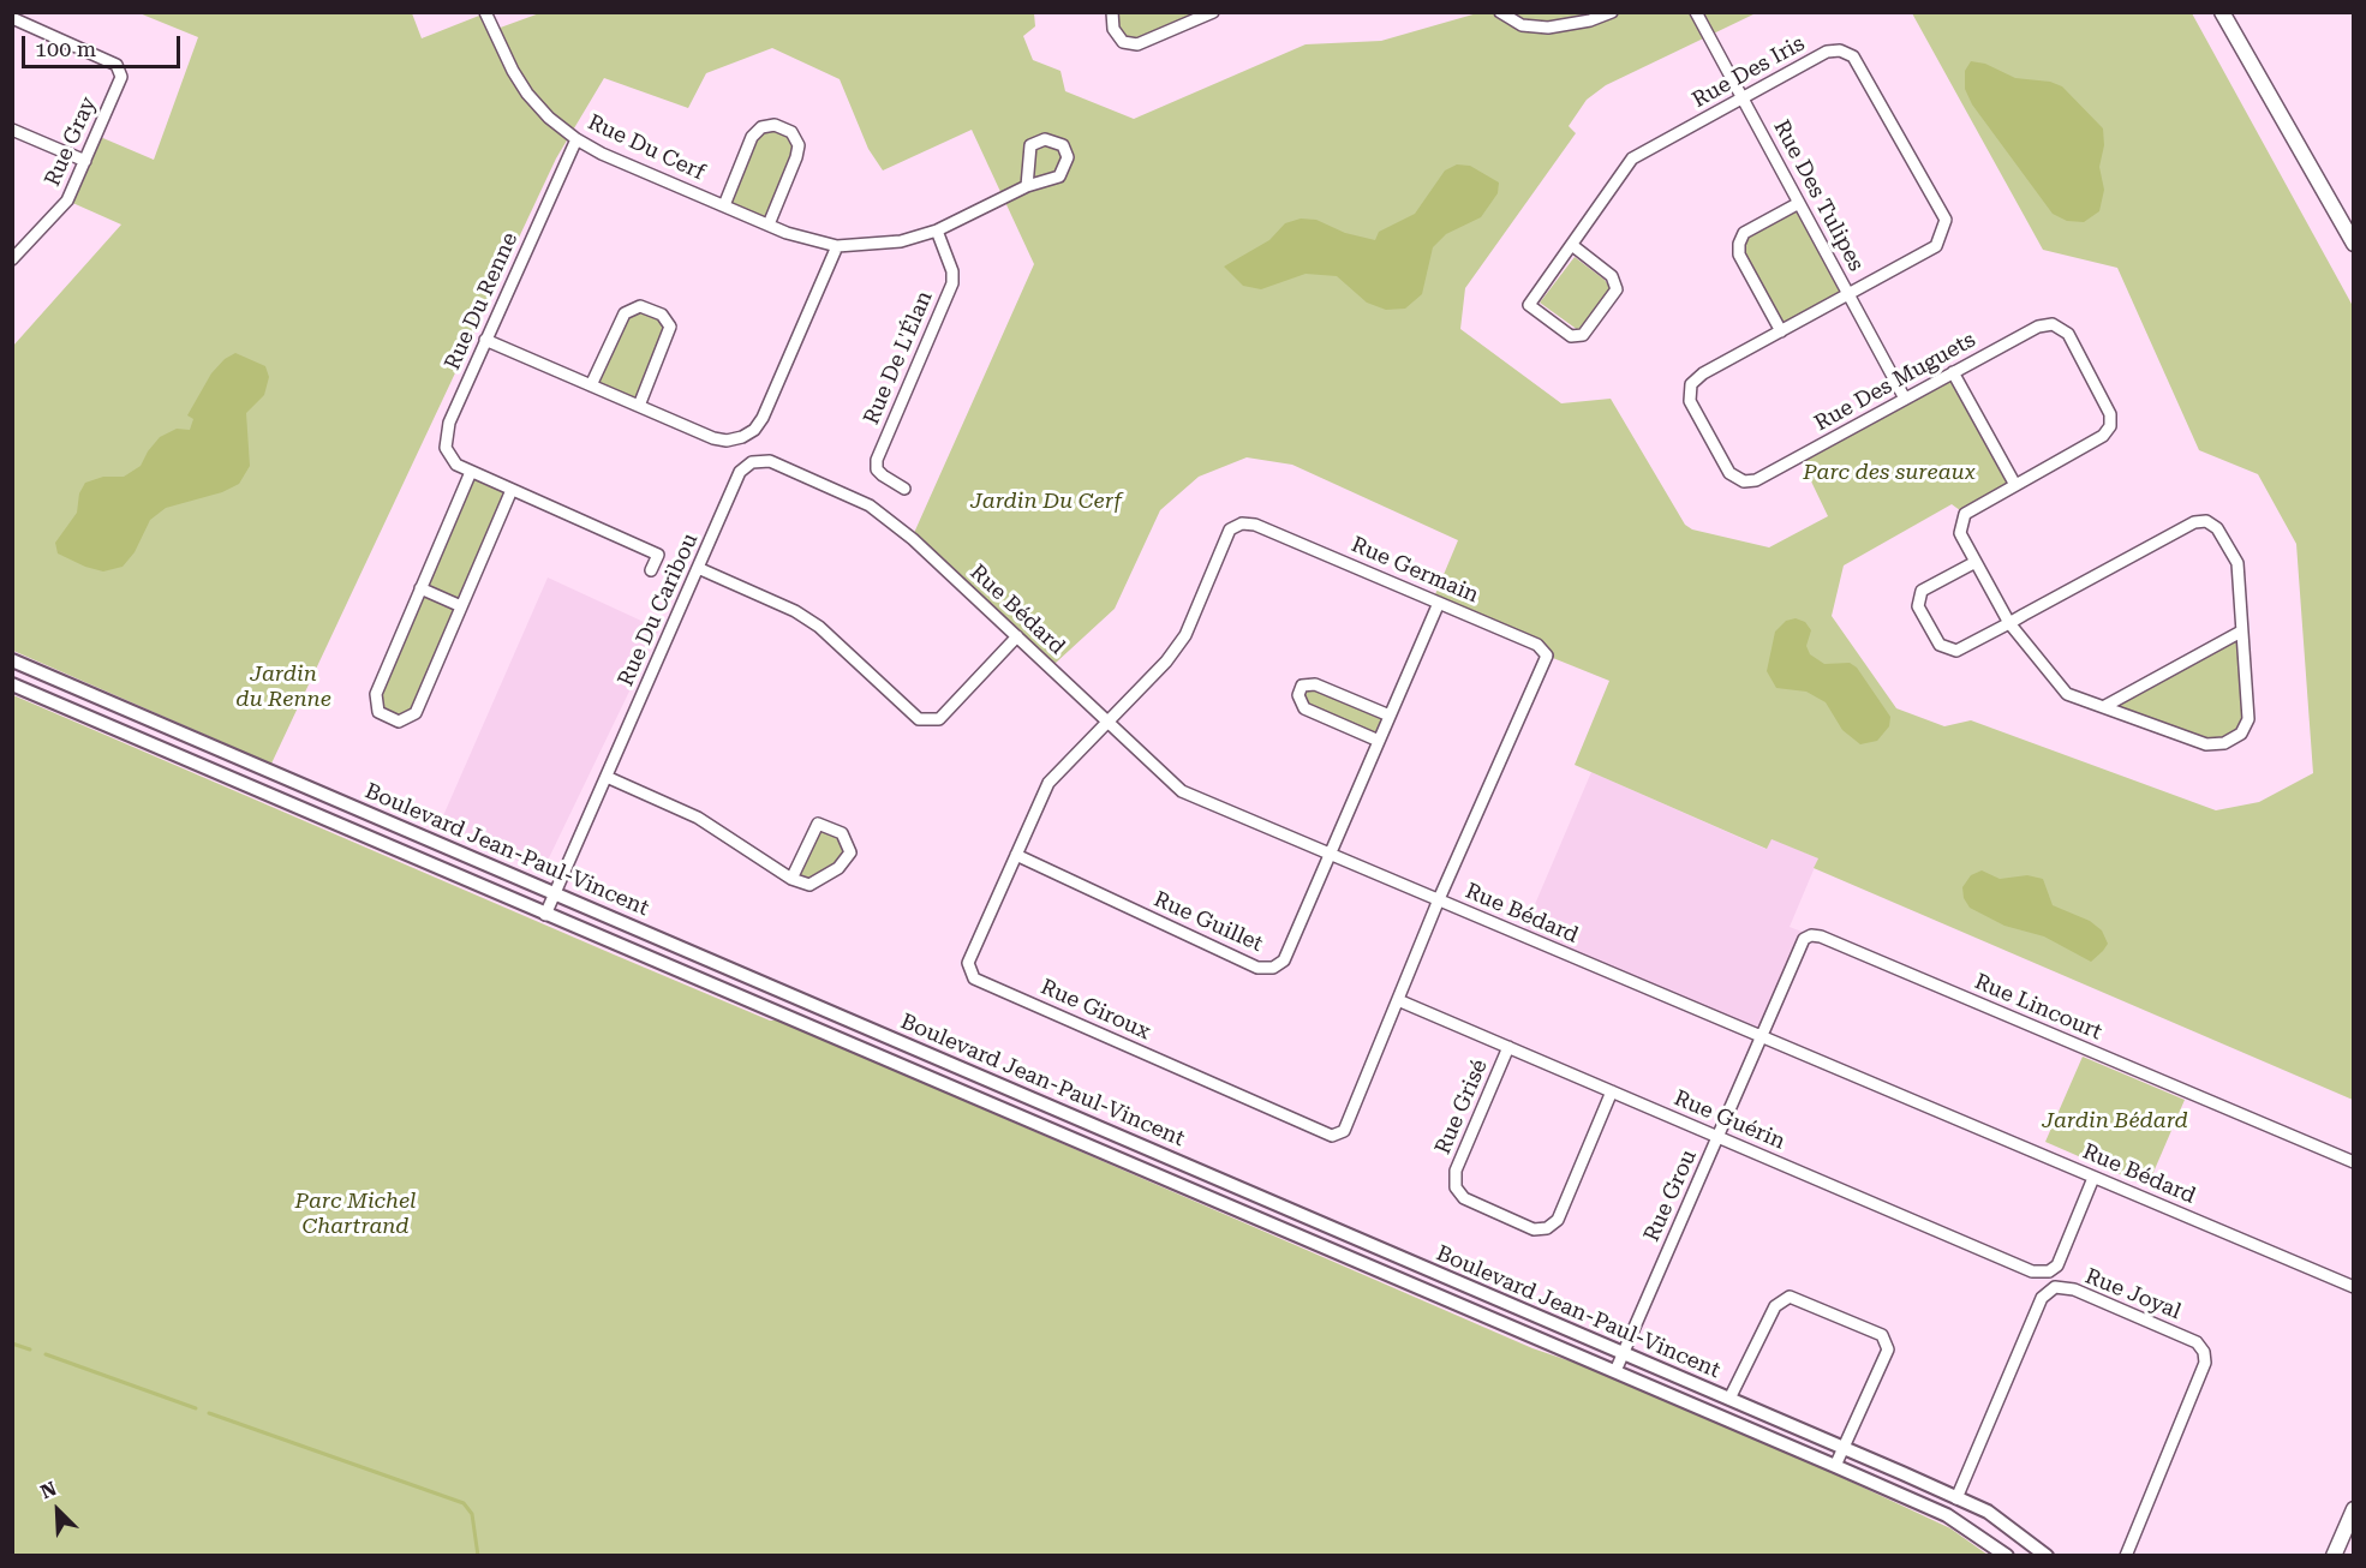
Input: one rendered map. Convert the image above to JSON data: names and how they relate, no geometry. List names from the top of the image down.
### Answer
{
  "streets": {
    "street": [
      "Rue Des Iris",
      "Rue Gray",
      "Rue Du Cerf",
      "Rue Des Tulipes",
      "Rue Du Renne",
      "Rue De L'Élan",
      "Rue Des Muguets",
      "Rue Germain",
      "Rue Du Caribou",
      "Rue Bédard",
      "Boulevard Jean-Paul-Vincent",
      "Rue Guillet",
      "Rue Lincourt",
      "Rue Giroux",
      "Rue Grisé",
      "Rue Guérin",
      "Rue Grou",
      "Rue Joyal"
    ]
  },
  "crossings": [
    ["Rue Des Iris", "Rue Des Tulipes"],
    ["Rue Des Iris", "Rue Des Muguets"],
    ["Rue Du Cerf", "Rue Du Renne"],
    ["Rue Du Cerf", "Rue De L'Élan"],
    ["Rue Des Tulipes", "Rue Des Muguets"],
    ["Rue Germain", "Rue Bédard"],
    ["Rue Germain", "Rue Guillet"],
    ["Rue Germain", "Rue Giroux"],
    ["Rue Du Caribou", "Rue Bédard"],
    ["Rue Du Caribou", "Boulevard Jean-Paul-Vincent"],
    ["Rue Bédard", "Rue Guillet"],
    ["Rue Bédard", "Rue Lincourt"],
    ["Rue Bédard", "Rue Giroux"],
    ["Rue Bédard", "Rue Guérin"],
    ["Rue Bédard", "Rue Grou"],
    ["Boulevard Jean-Paul-Vincent", "Rue Grou"],
    ["Boulevard Jean-Paul-Vincent", "Rue Joyal"],
    ["Rue Guillet", "Rue Giroux"],
    ["Rue Lincourt", "Rue Grou"],
    ["Rue Giroux", "Rue Guérin"],
    ["Rue Grisé", "Rue Guérin"],
    ["Rue Guérin", "Rue Grou"]
  ],
  "parks": [
    "Parc des sureaux",
    "Jardin Du Cerf",
    "Jardin du Renne",
    "Jardin Bédard",
    "Parc Michel Chartrand"
  ],
  "scale_bar": "100 m",
  "north": "top left"
}
